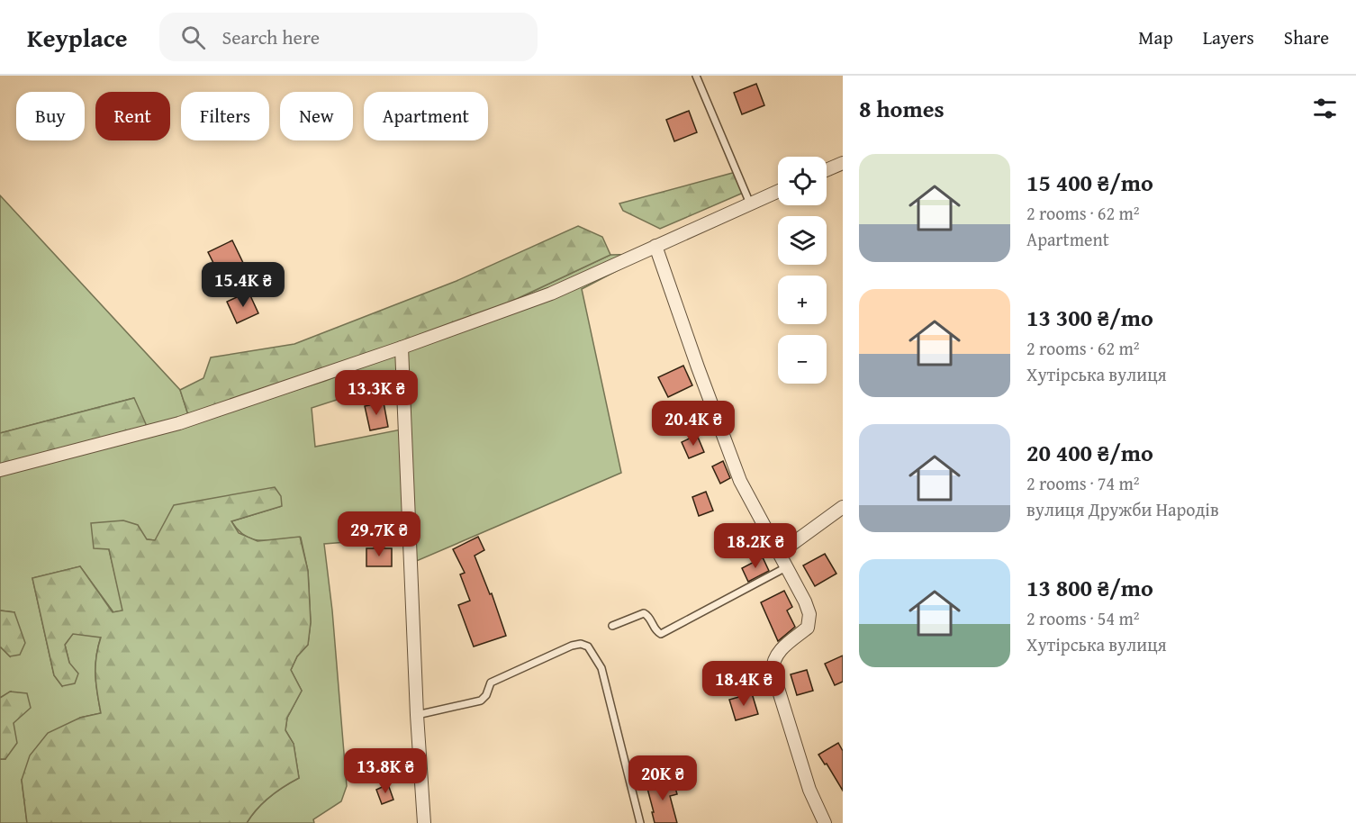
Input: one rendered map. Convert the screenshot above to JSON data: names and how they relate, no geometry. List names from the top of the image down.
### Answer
{
  "page": {
    "header": "Keyplace",
    "search": "Search here",
    "nav": ["Map", "Layers", "Share"],
    "heading": "8 homes",
    "chip": [
      "Buy",
      "Rent",
      "Filters",
      "New",
      "Apartment"
    ],
    "list": [
      {
        "name": "15 400 ₴/mo",
        "note": "2 rooms · 62 m² · Apartment"
      },
      {
        "name": "13 300 ₴/mo",
        "note": "2 rooms · 62 m² · Хутірська вулиця"
      },
      {
        "name": "20 400 ₴/mo",
        "note": "2 rooms · 74 m² · вулиця Дружби Народів"
      },
      {
        "name": "13 800 ₴/mo",
        "note": "2 rooms · 54 m² · Хутірська вулиця"
      }
    ],
    "map_buttons": ["+", "−"],
    "price": [
      "15.4K ₴",
      "13.3K ₴",
      "20.4K ₴",
      "29.7K ₴",
      "18.2K ₴",
      "18.4K ₴",
      "13.8K ₴",
      "20K ₴"
    ]
  }
}
